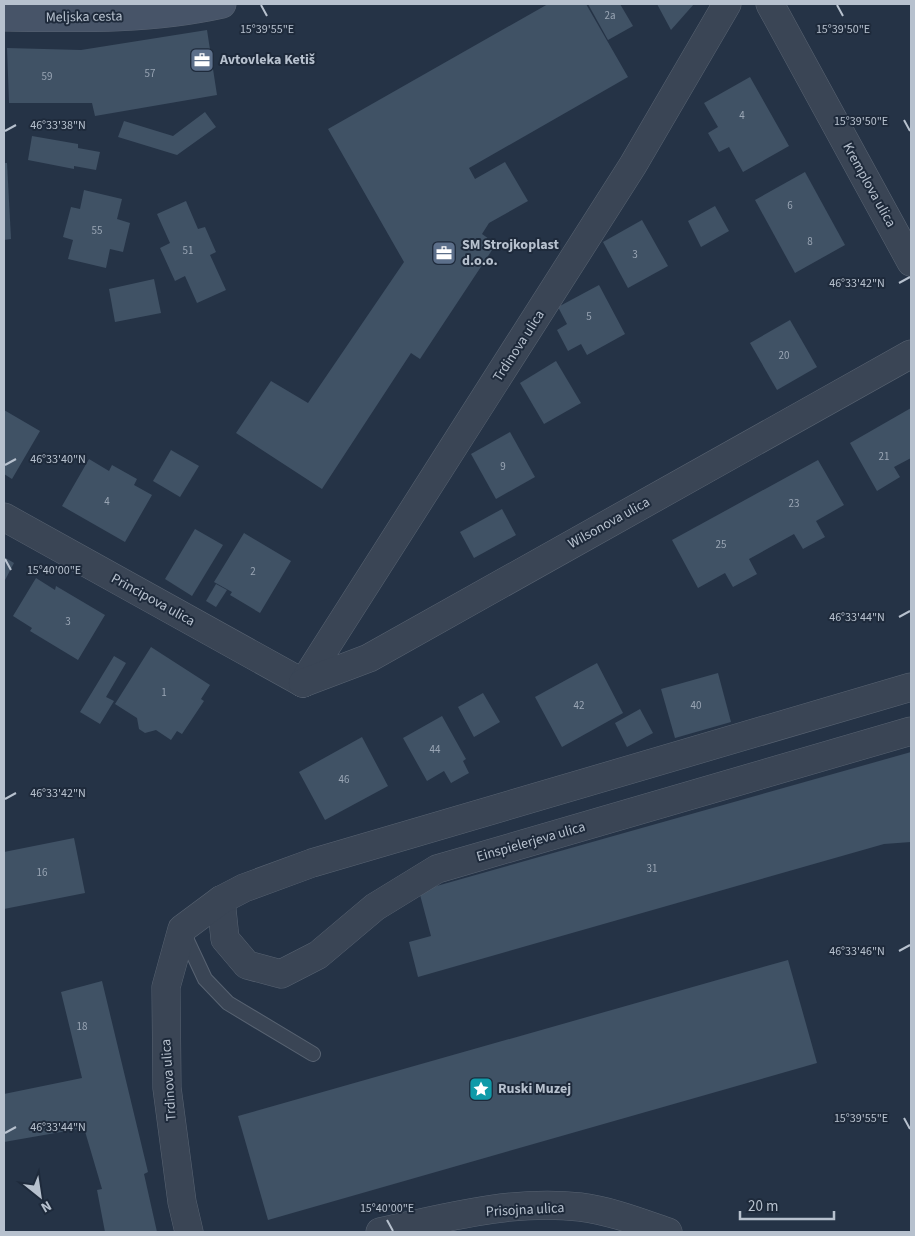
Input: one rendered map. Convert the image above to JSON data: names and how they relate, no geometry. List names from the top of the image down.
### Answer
{
  "streets": {
    "street": [
      "Meljska cesta",
      "Kremplova ulica",
      "Trdinova ulica",
      "Wilsonova ulica",
      "Principova ulica",
      "Einspielerjeva ulica",
      "Prisojna ulica"
    ]
  },
  "crossings": [
    ["Trdinova ulica", "Wilsonova ulica"],
    ["Trdinova ulica", "Principova ulica"],
    ["Wilsonova ulica", "Principova ulica"]
  ],
  "places": {
    "office": ["Avtovleka Ketiš", "SM Strojkoplast d.o.o."],
    "place": ["Ruski Muzej"]
  },
  "house_numbers": [
    "2a",
    "57",
    "59",
    "4",
    "6",
    "55",
    "8",
    "51",
    "3",
    "5",
    "20",
    "21",
    "9",
    "4",
    "23",
    "25",
    "2",
    "3",
    "1",
    "42",
    "40",
    "44",
    "46",
    "31",
    "16",
    "18"
  ],
  "scale_bar": "20 m",
  "north": "bottom right",
  "coordinates": [
    "15°39'55\"E",
    "15°39'50\"E",
    "46°33'38\"N",
    "46°33'42\"N",
    "46°33'40\"N",
    "15°40'00\"E",
    "46°33'44\"N",
    "46°33'46\"N"
  ]
}
